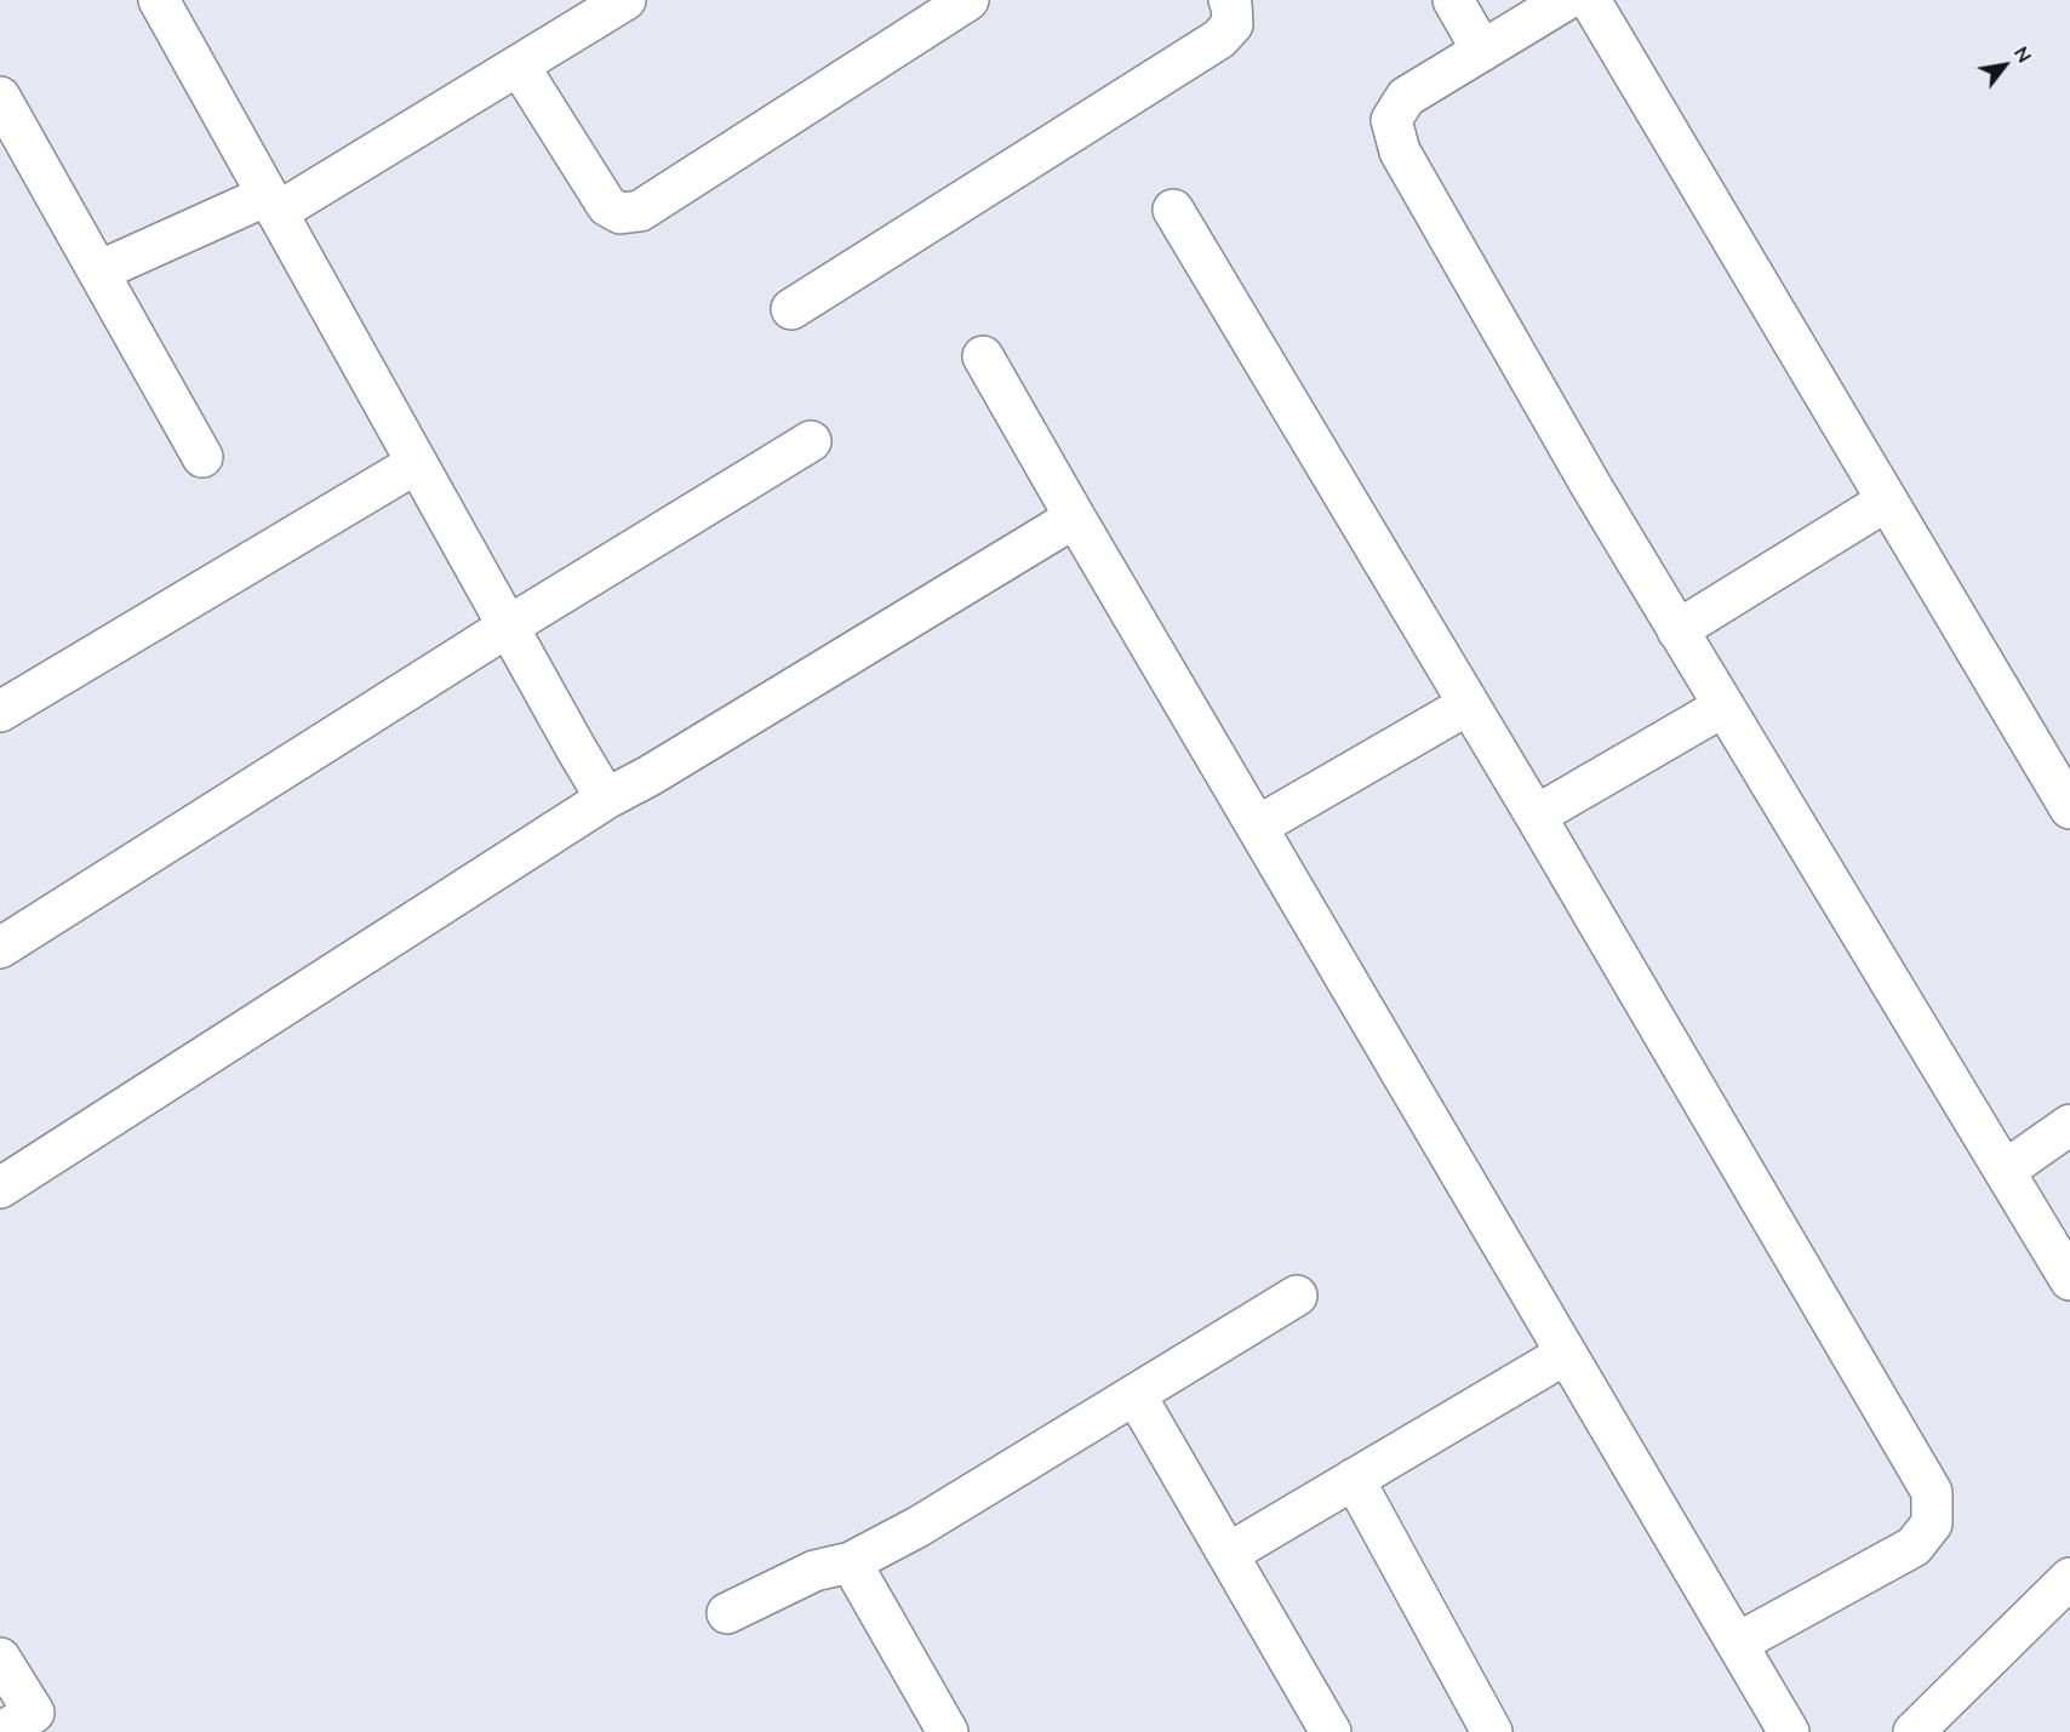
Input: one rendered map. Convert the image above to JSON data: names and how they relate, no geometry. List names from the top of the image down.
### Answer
{
  "north": "top right"
}
